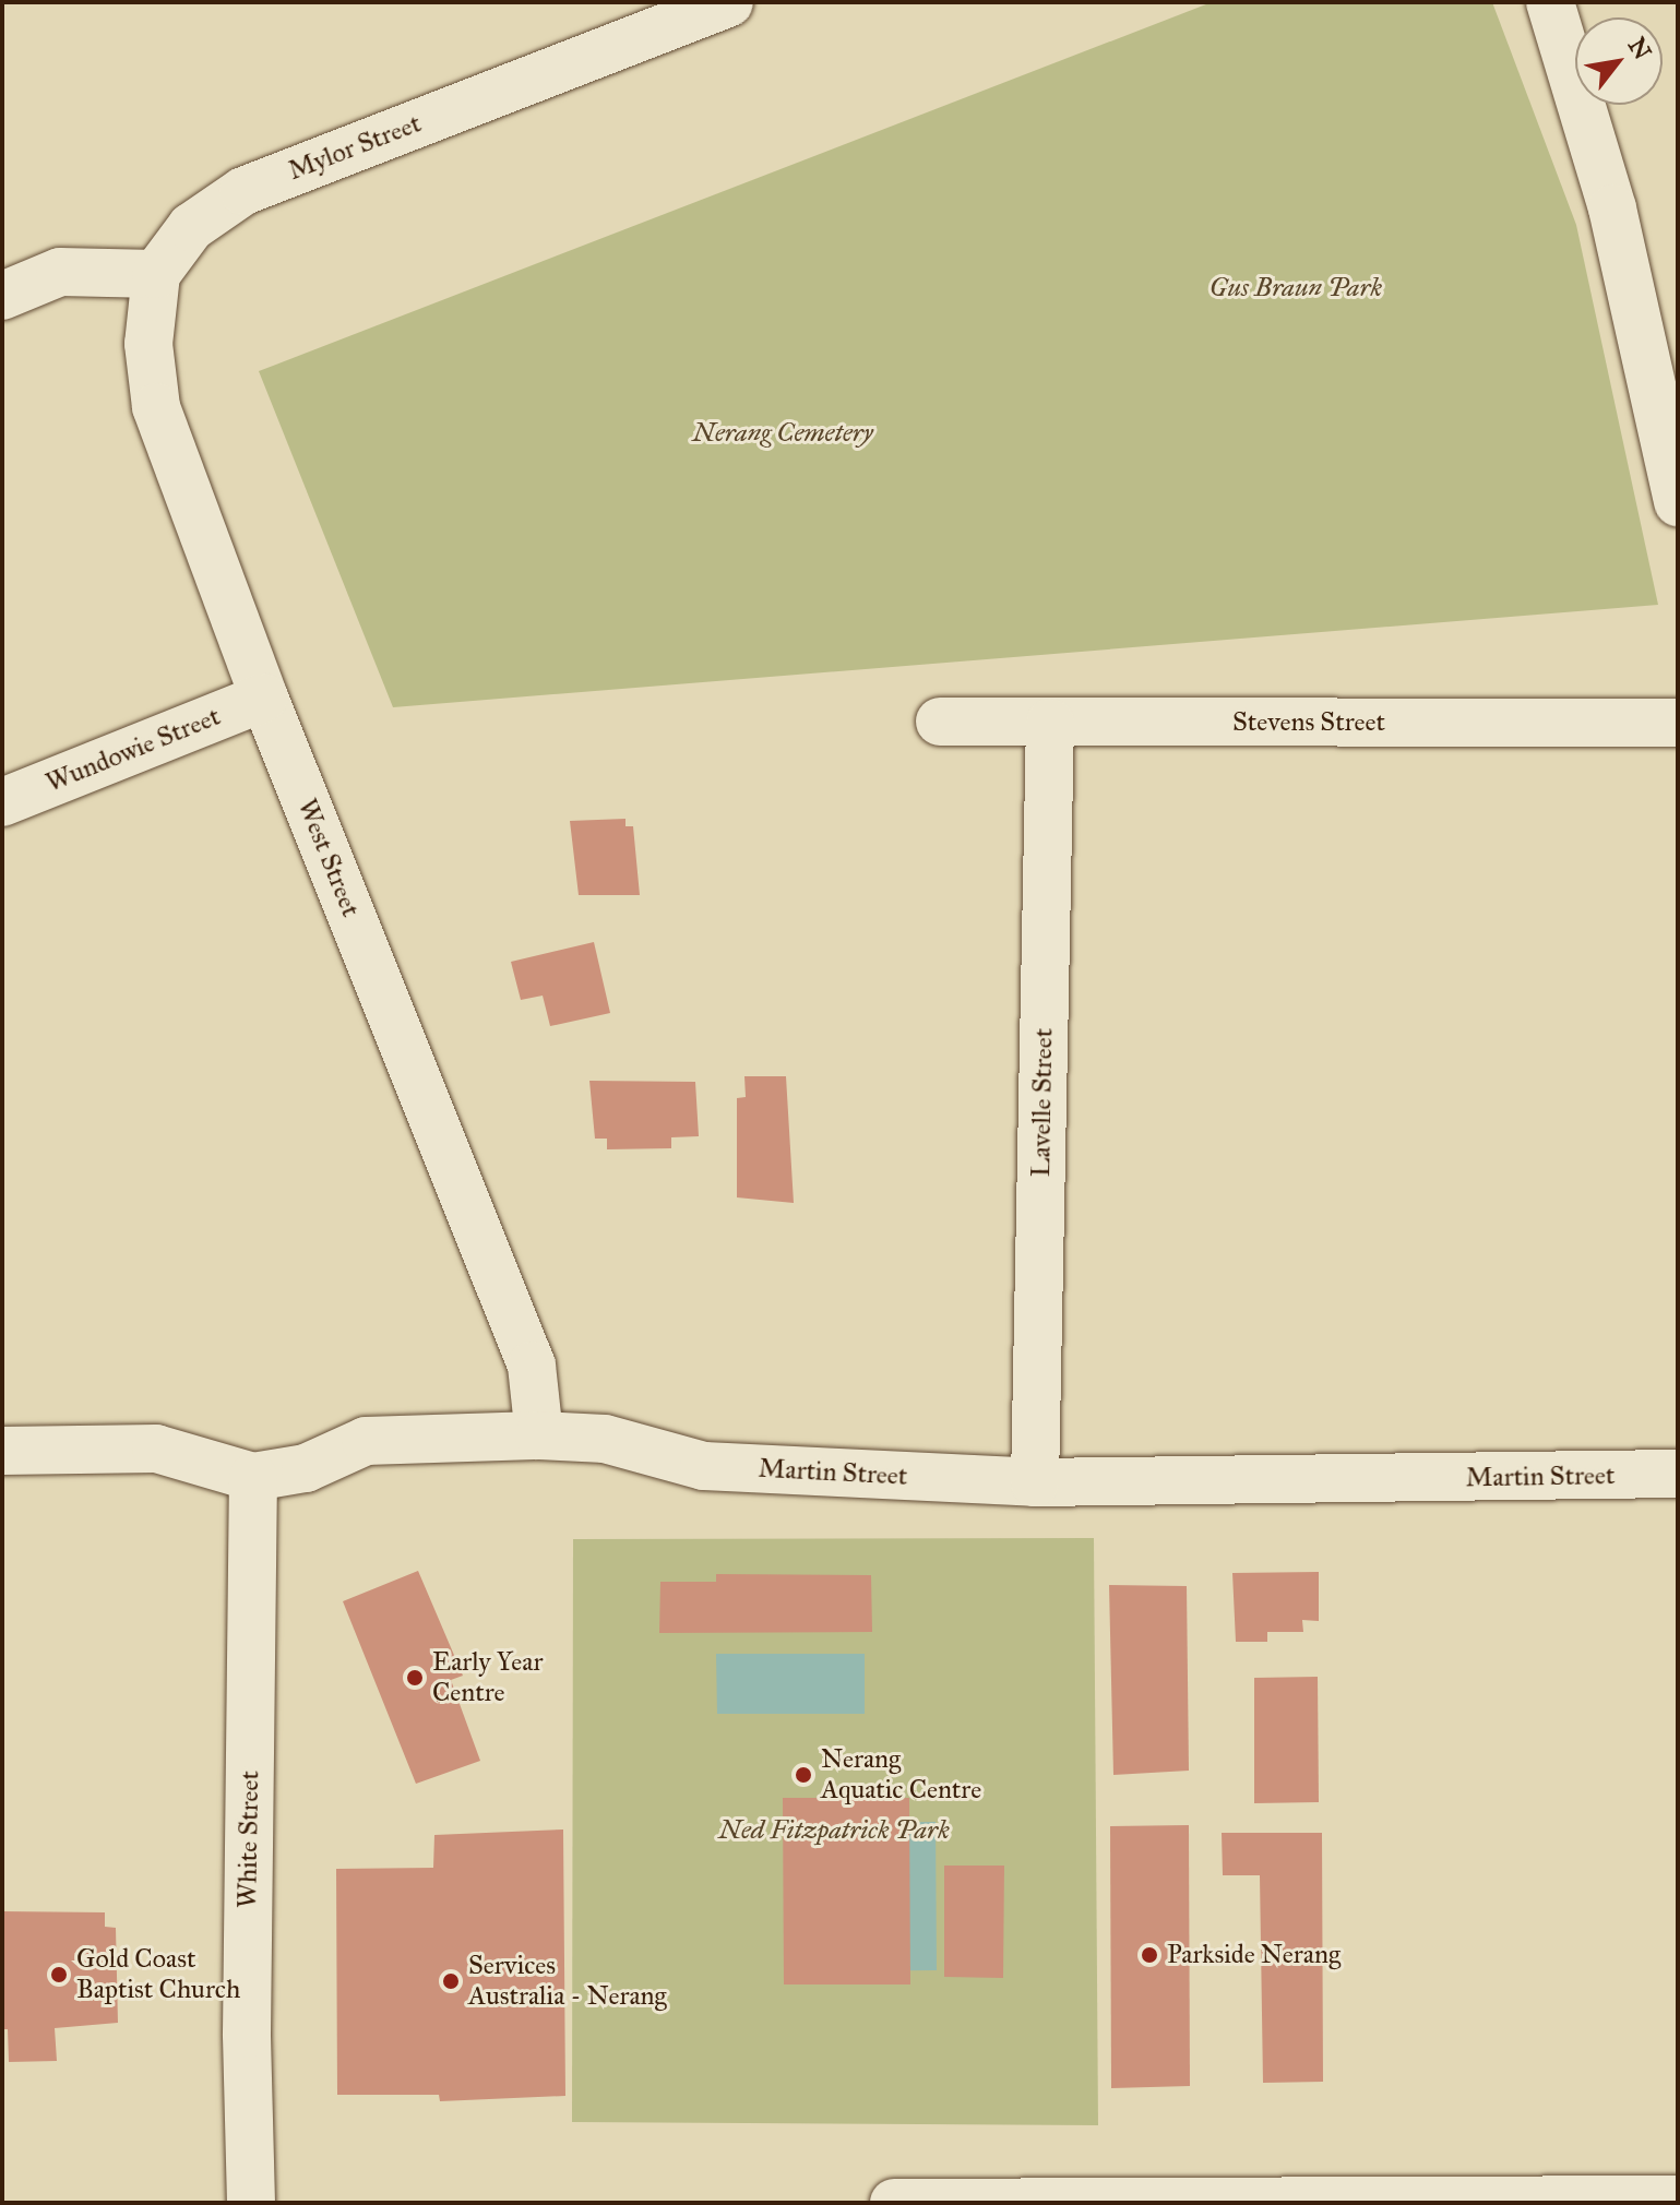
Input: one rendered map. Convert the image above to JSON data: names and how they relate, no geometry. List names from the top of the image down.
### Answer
{
  "streets": {
    "street": [
      "Mylor Street",
      "Stevens Street",
      "Wundowie Street",
      "West Street",
      "Lavelle Street",
      "Martin Street",
      "White Street"
    ]
  },
  "crossings": [
    ["Mylor Street", "West Street"],
    ["Stevens Street", "Lavelle Street"],
    ["Wundowie Street", "West Street"],
    ["West Street", "Martin Street"],
    ["Lavelle Street", "Martin Street"],
    ["Martin Street", "White Street"]
  ],
  "parks": ["Gus Braun Park", "Nerang Cemetery", "Ned Fitzpatrick Park"],
  "places": [
    "Early Year Centre",
    "Nerang Aquatic Centre",
    "Parkside Nerang",
    "Gold Coast Baptist Church",
    "Services Australia - Nerang"
  ],
  "north": "top right"
}
